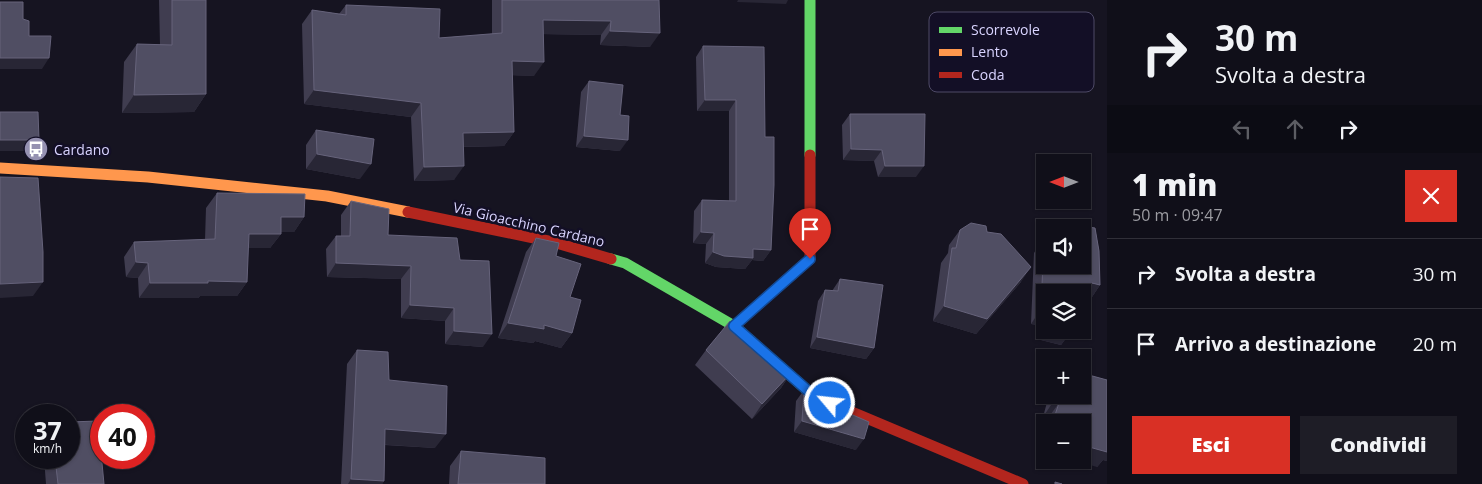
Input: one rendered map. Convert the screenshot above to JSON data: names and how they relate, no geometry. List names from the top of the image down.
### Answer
{
  "streets": {
    "street": ["Via Gioacchino Cardano"]
  },
  "places": {
    "bus stop": ["Cardano"]
  },
  "legend": ["Scorrevole", "Lento", "Coda"],
  "north": "left",
  "page": {
    "turn": ["30 m", "Svolta a destra"],
    "heading": ["1 min", "50 m · 09:47"],
    "map_buttons": ["+", "−"],
    "list": [
      {
        "name": "Svolta a destra",
        "value": "30 m"
      },
      {
        "name": "Arrivo a destinazione",
        "value": "20 m"
      }
    ],
    "speed": "37 km/h",
    "limit": "40",
    "buttons": ["Esci", "Condividi"]
  }
}
